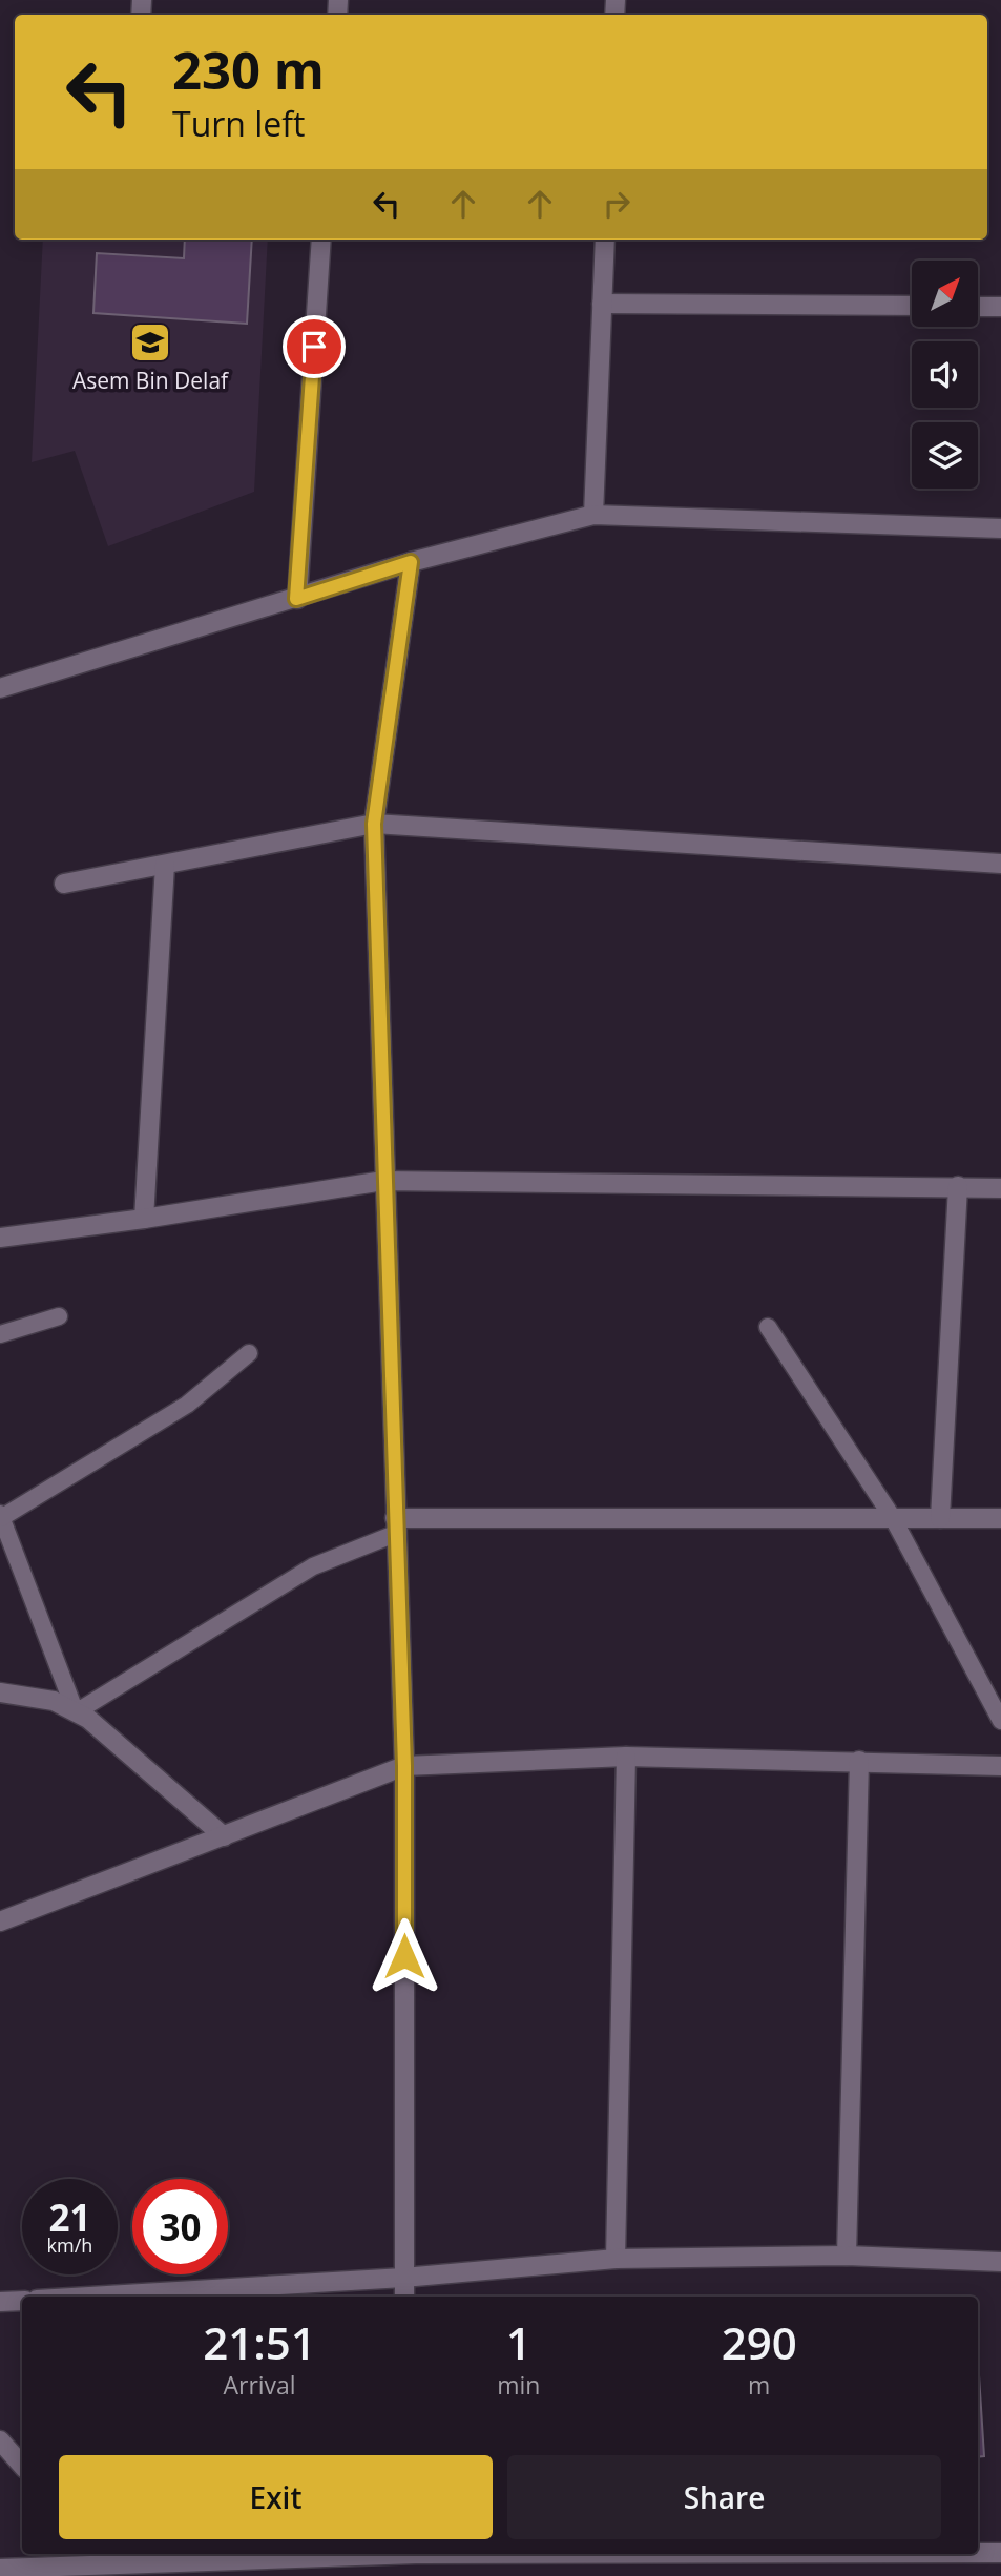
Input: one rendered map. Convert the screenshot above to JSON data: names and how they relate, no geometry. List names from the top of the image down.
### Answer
{
  "places": {
    "school or university": ["Asem Bin Delaf"]
  },
  "north": "top right",
  "page": {
    "turn": ["230 m", "Turn left"],
    "speed": "21 km/h",
    "limit": "30",
    "eta": [
      "21:51",
      "Arrival",
      "1",
      "min",
      "290",
      "m"
    ],
    "buttons": ["Exit", "Share"]
  }
}
